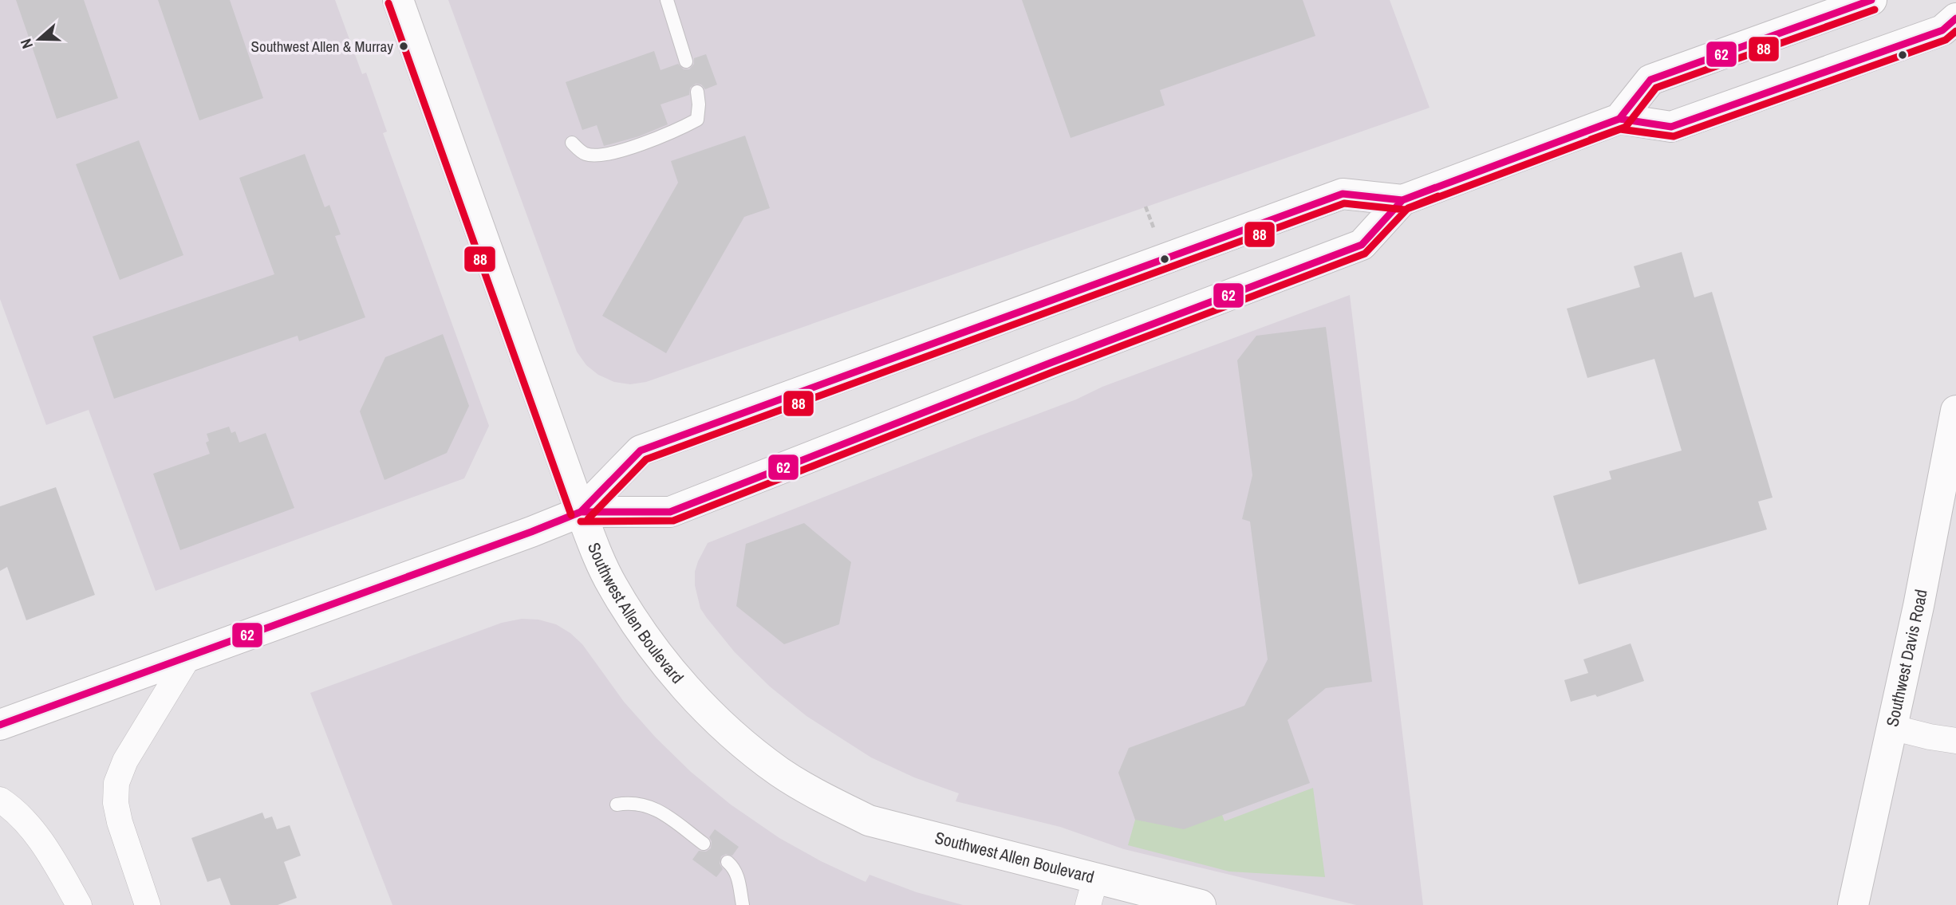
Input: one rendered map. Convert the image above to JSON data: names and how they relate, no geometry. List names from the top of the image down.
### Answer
{
  "streets": {
    "main road": ["Southwest Allen Boulevard", "Southwest Davis Road"]
  },
  "places": ["Southwest Allen & Murray"],
  "lines": ["transit line 62", "transit line 88"],
  "north": "left"
}
